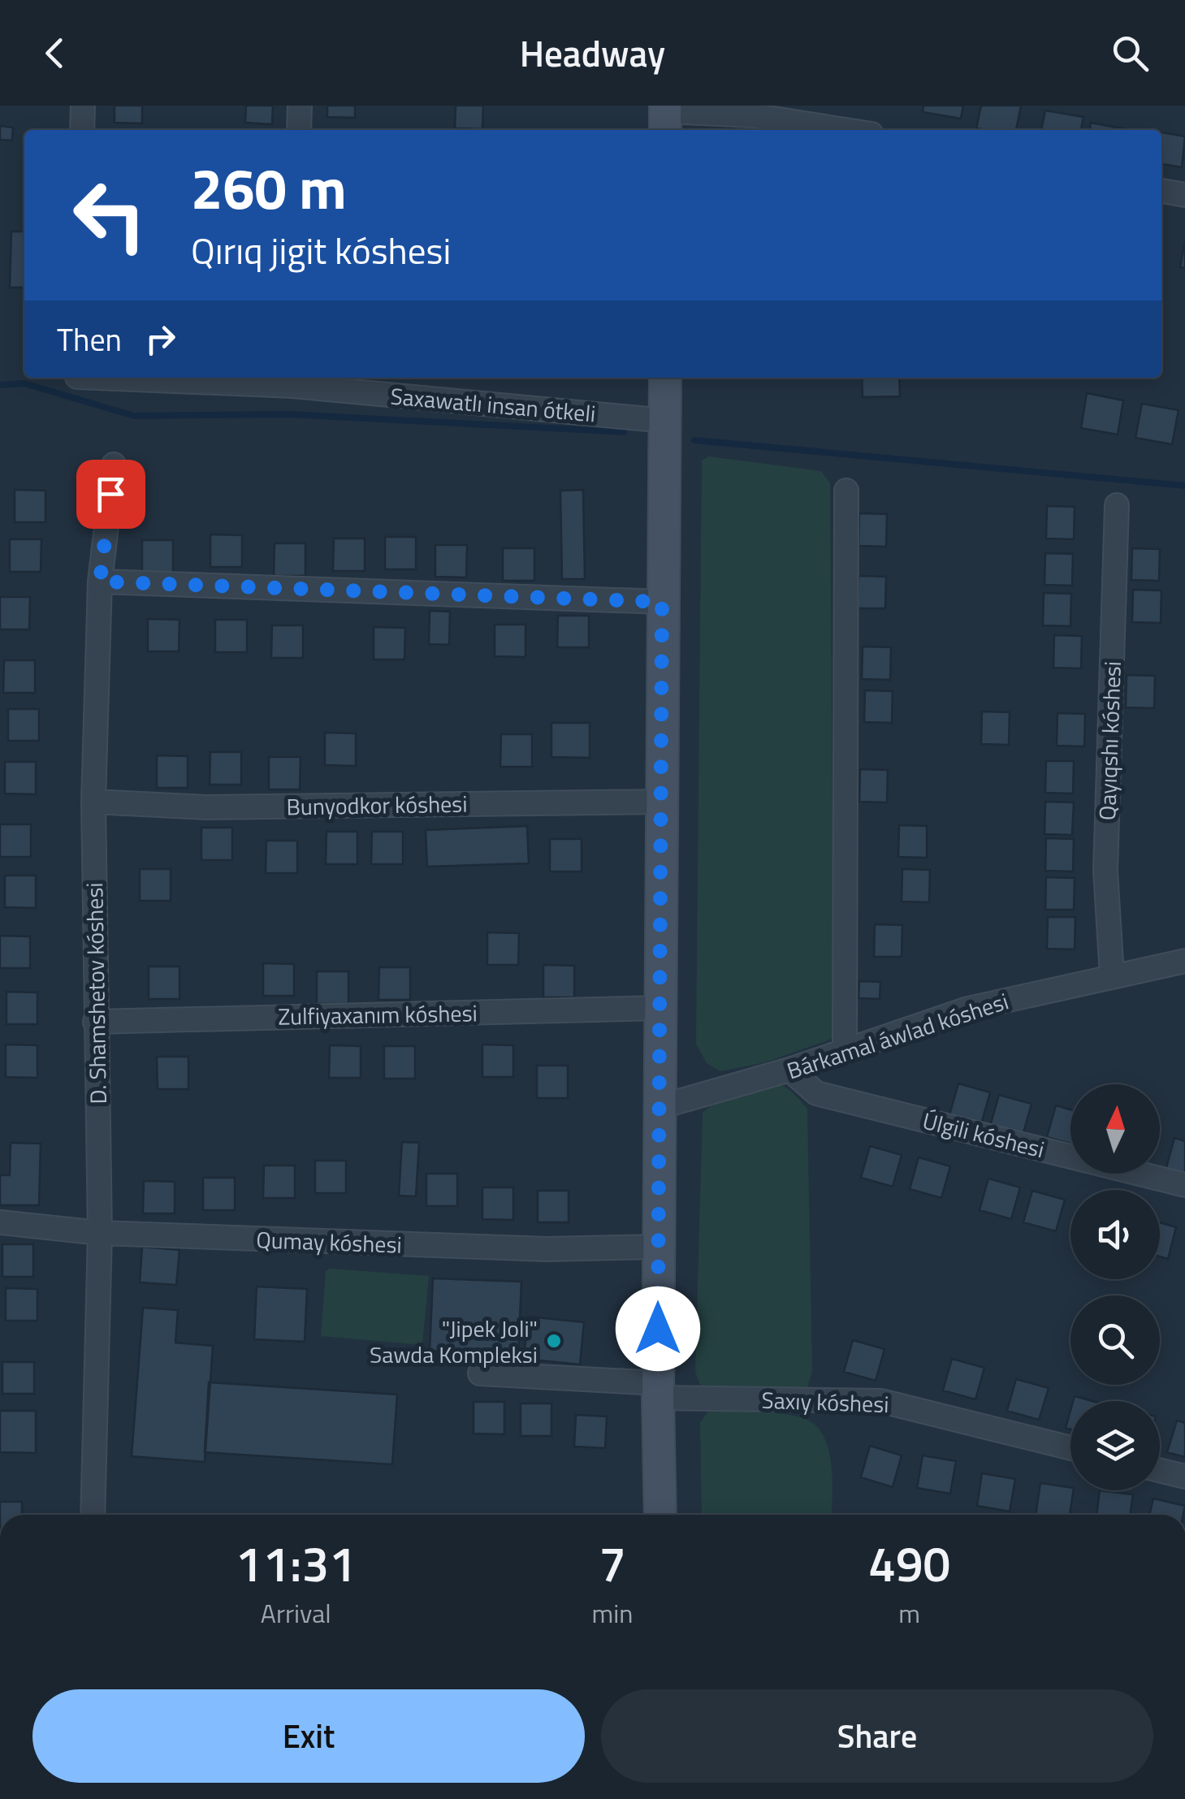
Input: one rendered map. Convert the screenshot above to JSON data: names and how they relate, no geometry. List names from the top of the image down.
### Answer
{
  "streets": {
    "street": [
      "Saxawatlı insan ótkeli",
      "Qayıqshı kóshesi",
      "Bunyodkor kóshesi",
      "D. Shamshetov kóshesi",
      "Zulfiyaxanım kóshesi",
      "Bárkamal áwlad kóshesi",
      "Úlgili kóshesi",
      "Qumay kóshesi",
      "Saxıy kóshesi"
    ]
  },
  "crossings": [
    ["Qayıqshı kóshesi", "Bárkamal áwlad kóshesi"],
    ["Bunyodkor kóshesi", "D. Shamshetov kóshesi"],
    ["D. Shamshetov kóshesi", "Zulfiyaxanım kóshesi"],
    ["D. Shamshetov kóshesi", "Qumay kóshesi"],
    ["Bárkamal áwlad kóshesi", "Úlgili kóshesi"]
  ],
  "places": ["\"Jipek Joli\" Sawda Kompleksi"],
  "north": "top",
  "page": {
    "header": "Headway",
    "turn": ["260 m", "Qırıq jigit kóshesi"],
    "then": "Then",
    "eta": [
      "11:31",
      "Arrival",
      "7",
      "min",
      "490",
      "m"
    ],
    "buttons": ["Exit", "Share"]
  }
}
